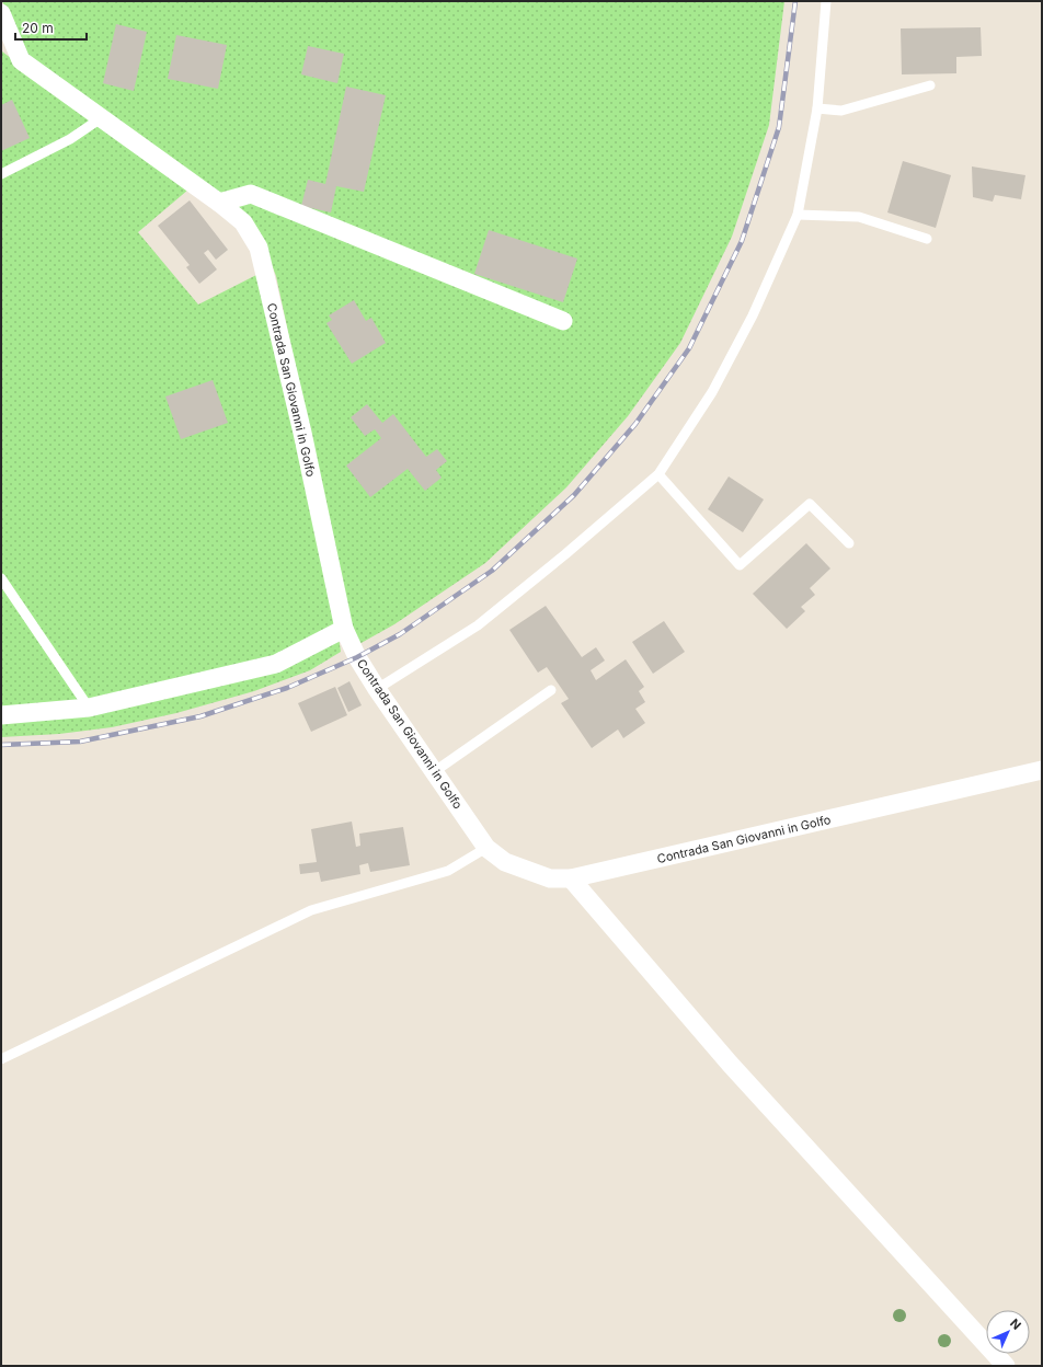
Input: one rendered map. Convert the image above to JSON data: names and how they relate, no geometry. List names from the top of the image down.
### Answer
{
  "streets": {
    "street": ["Contrada San Giovanni in Golfo"]
  },
  "scale_bar": "20 m",
  "north": "top right"
}
